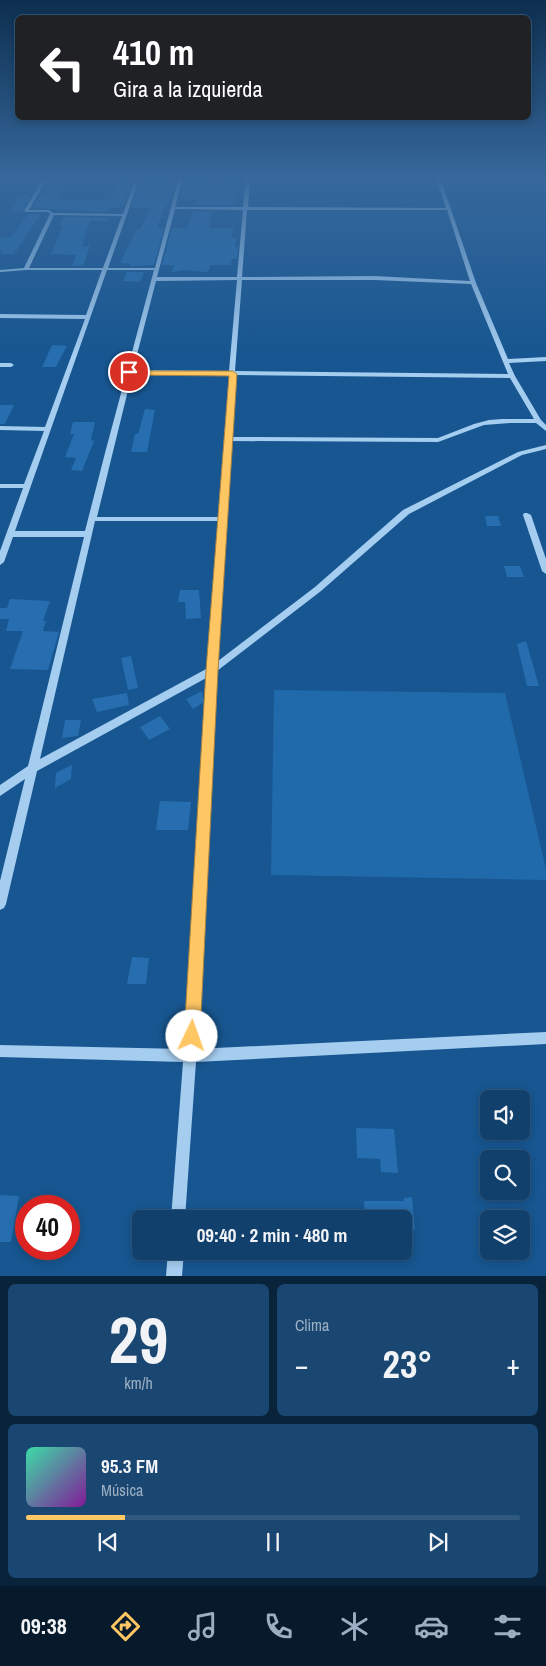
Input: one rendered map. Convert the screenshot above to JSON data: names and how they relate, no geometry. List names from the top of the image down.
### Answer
{
  "page": {
    "turn": ["410 m", "Gira a la izquierda"],
    "limit": "40",
    "trip": "09:40 · 2 min · 480 m",
    "tile": [
      ["29", "km/h"],
      "Clima"
    ],
    "heat": ["−", "23°", "+"],
    "song": ["95.3 FM", "Música"],
    "tabs": "09:38"
  }
}
